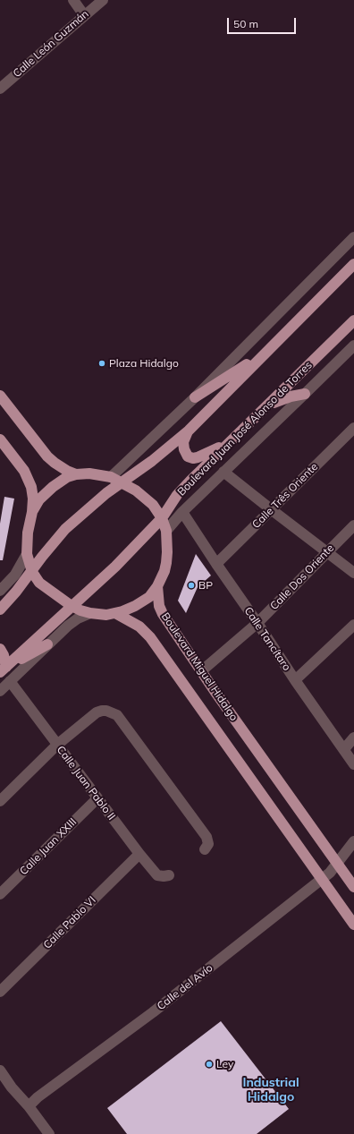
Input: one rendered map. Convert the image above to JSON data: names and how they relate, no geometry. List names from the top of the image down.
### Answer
{
  "streets": {
    "main road": ["Boulevard Juan José Alonso de Torres", "Boulevard Miguel Hidalgo"],
    "street": [
      "Calle León Guzmán",
      "Calle Três Oriente",
      "Calle Dos Oriente",
      "Calle Tancítaro",
      "Calle Juan Pablo II",
      "Calle Juan XXIII",
      "Calle Pablo VI",
      "Calle del Avío"
    ]
  },
  "crossings": [
    ["Boulevard Juan José Alonso de Torres", "Calle Tancítaro"],
    ["Boulevard Juan José Alonso de Torres", "Boulevard Miguel Hidalgo"],
    ["Calle Três Oriente", "Calle Tancítaro"],
    ["Calle Dos Oriente", "Calle Tancítaro"],
    ["Calle Dos Oriente", "Boulevard Miguel Hidalgo"],
    ["Boulevard Miguel Hidalgo", "Calle del Avío"],
    ["Calle Juan Pablo II", "Calle Juan XXIII"],
    ["Calle Juan Pablo II", "Calle Pablo VI"]
  ],
  "districts": ["Industrial Hidalgo"],
  "places": ["Plaza Hidalgo", "BP", "Ley"],
  "scale_bar": "50 m"
}
